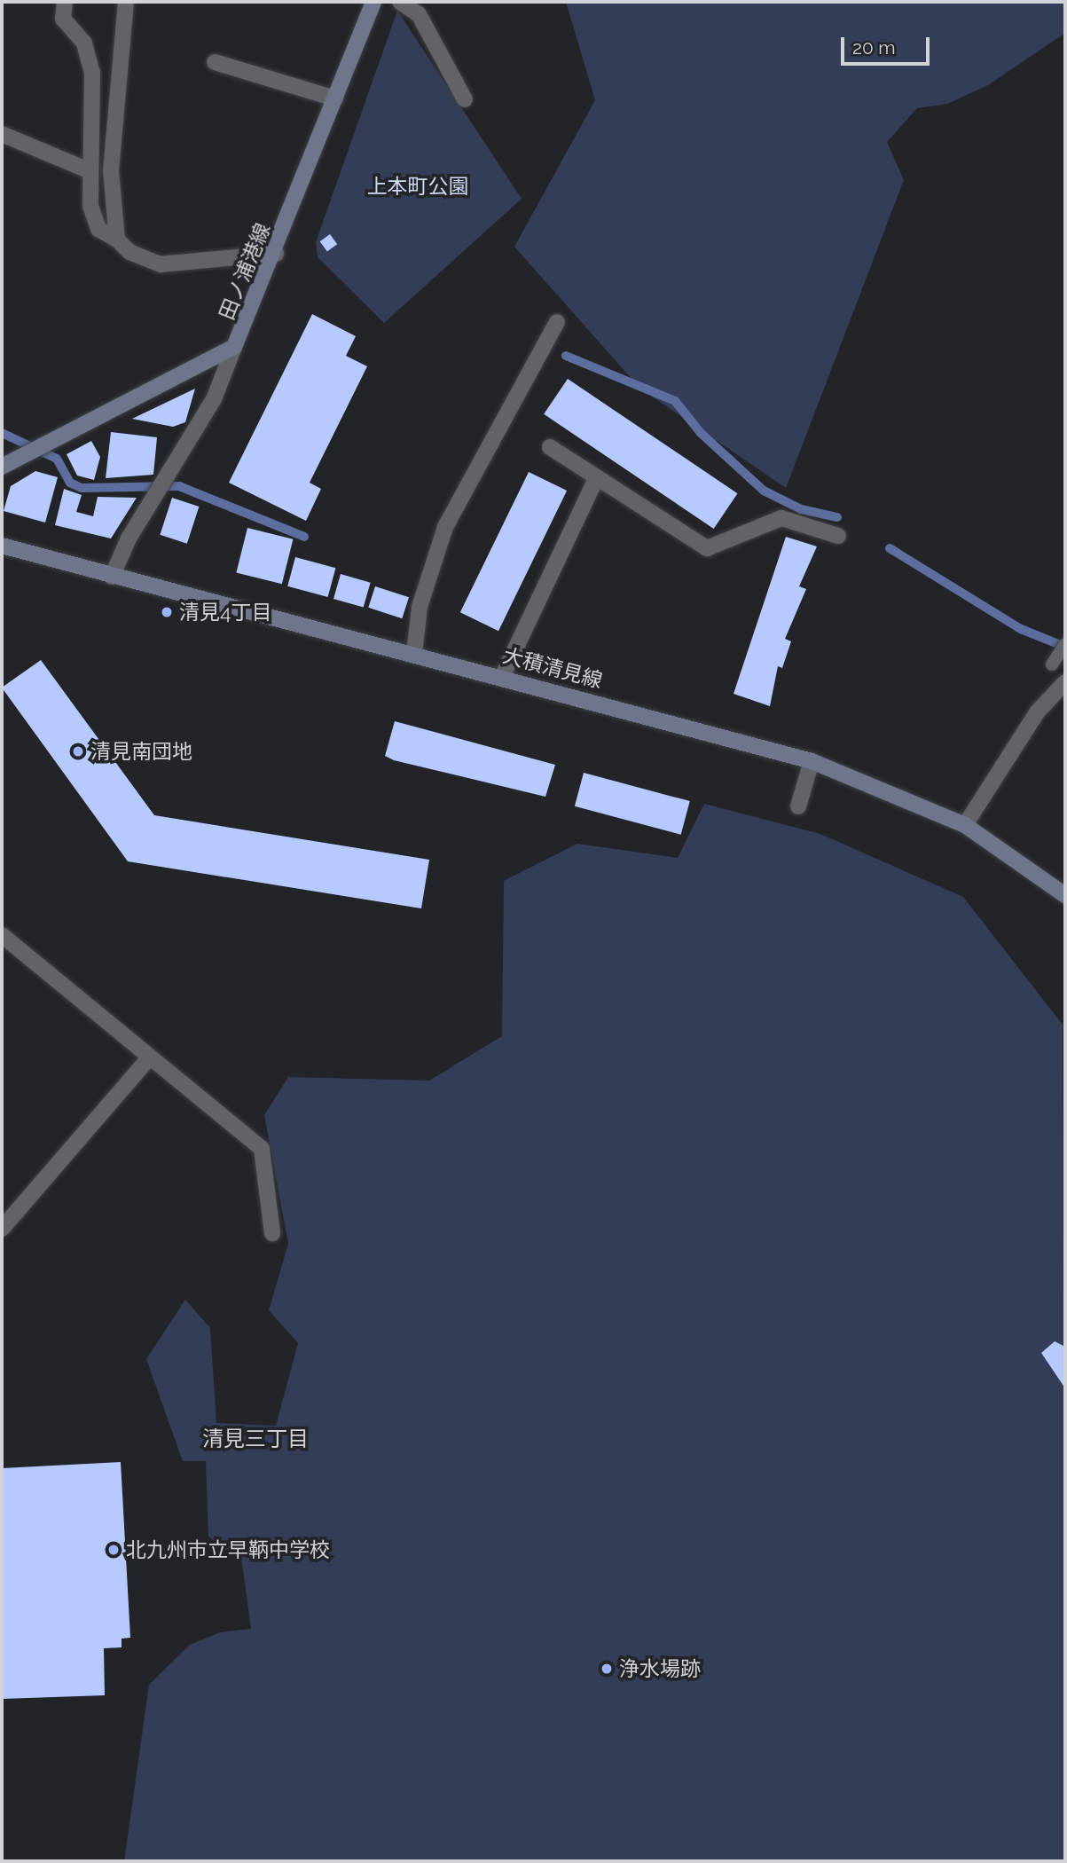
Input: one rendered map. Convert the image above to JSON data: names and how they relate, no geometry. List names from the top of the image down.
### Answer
{
  "streets": {
    "main road": ["田ノ浦港線", "大積清見線"]
  },
  "districts": ["清見三丁目"],
  "parks": ["上本町公園"],
  "places": [
    "清見4丁目",
    "清見南団地",
    "北九州市立早鞆中学校",
    "浄水場跡"
  ],
  "scale_bar": "20 m"
}
